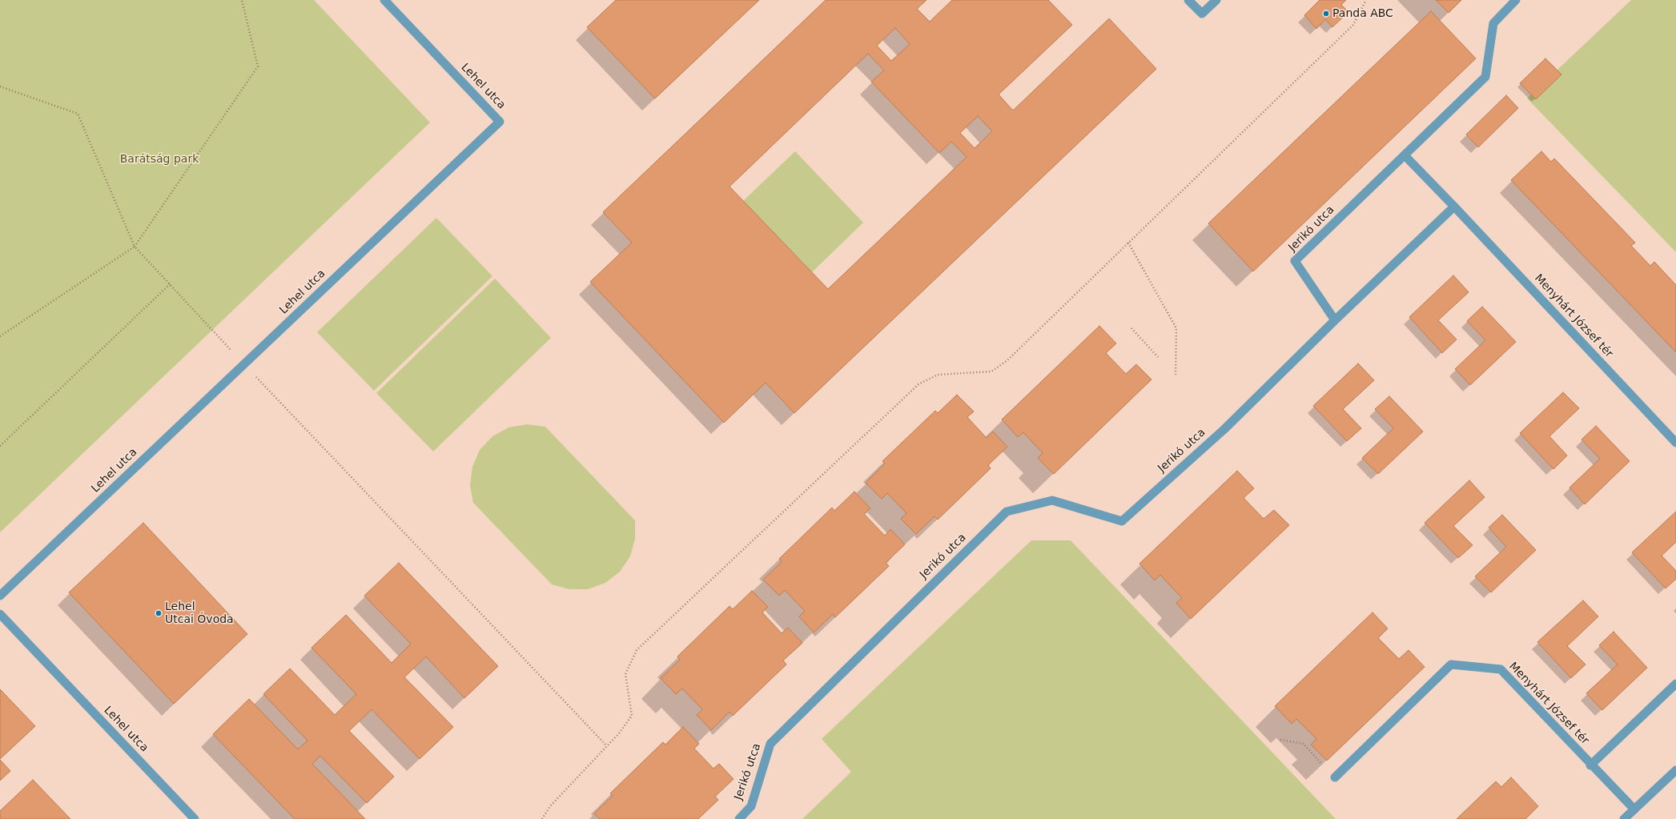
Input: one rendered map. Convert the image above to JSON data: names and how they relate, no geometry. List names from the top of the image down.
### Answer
{
  "streets": {
    "street": ["Lehel utca", "Jerikó utca", "Menyhárt József tér"]
  },
  "crossings": [
    ["Jerikó utca", "Menyhárt József tér"]
  ],
  "parks": ["Barátság park"],
  "places": ["Panda ABC", "Lehel Utcai Óvoda"]
}
